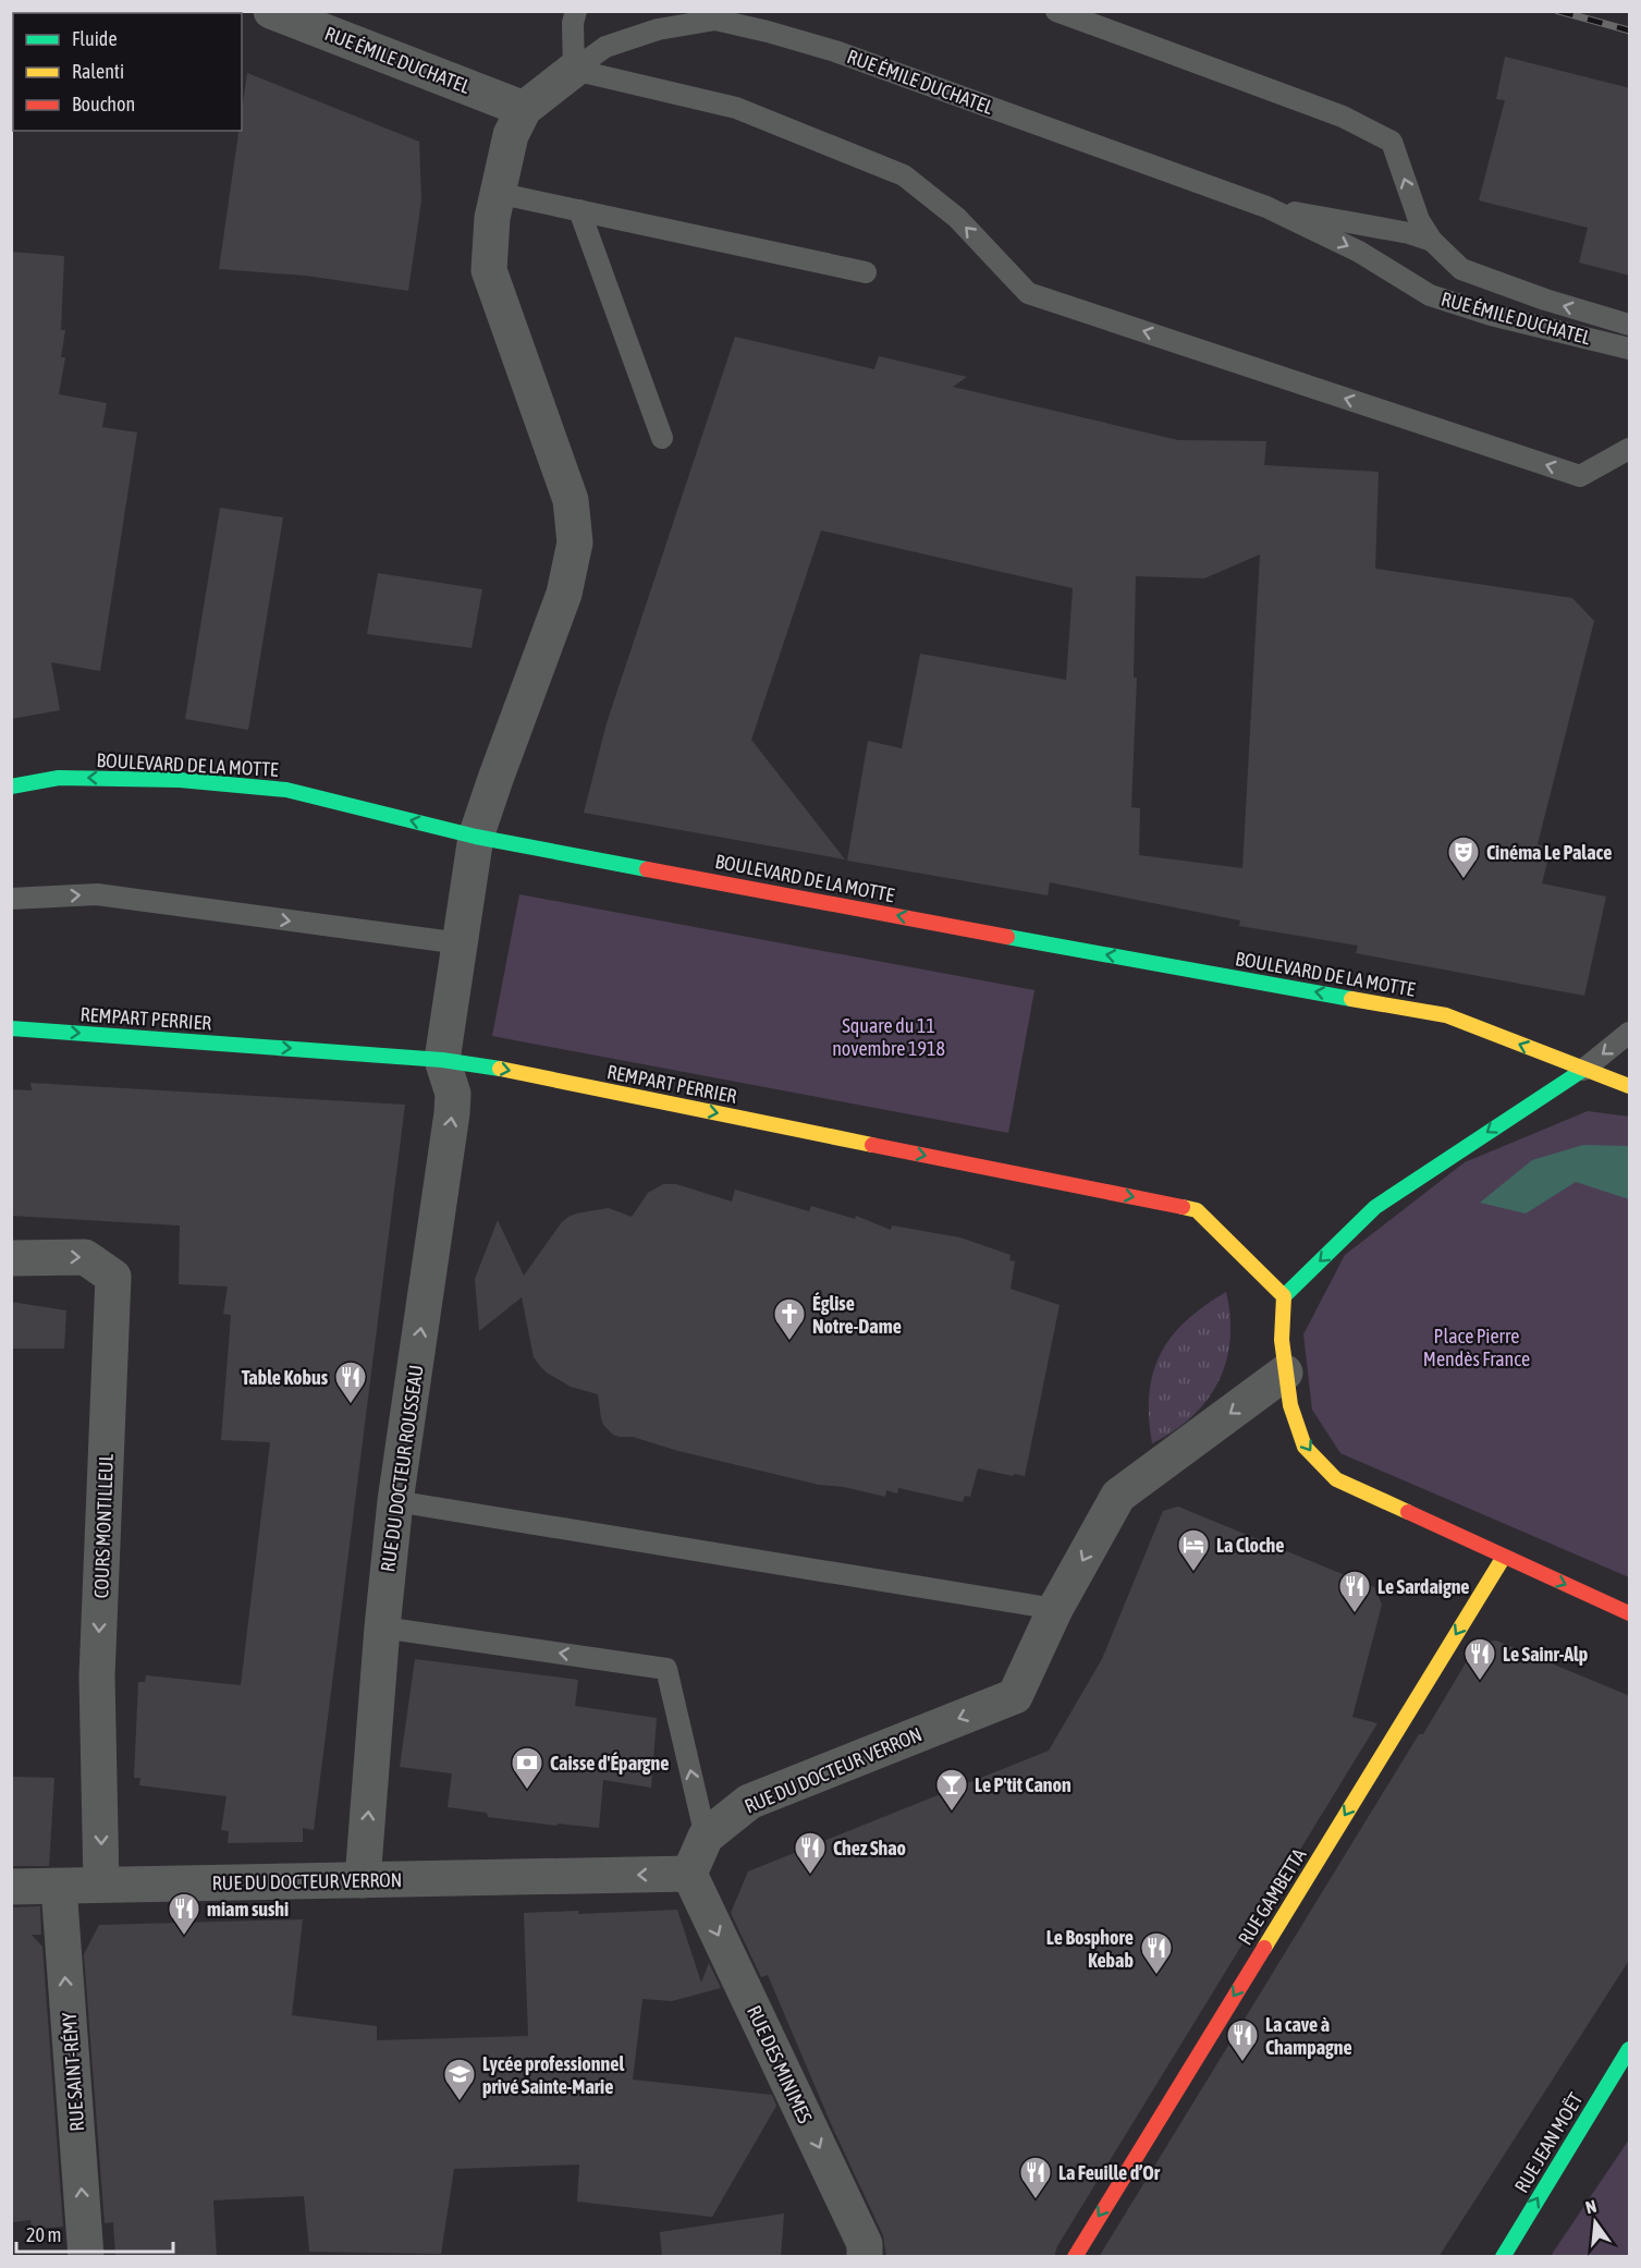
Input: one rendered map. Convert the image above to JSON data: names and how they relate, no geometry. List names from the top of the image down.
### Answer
{
  "streets": {
    "main road": [
      "BOULEVARD DE LA MOTTE",
      "REMPART PERRIER",
      "RUE GAMBETTA",
      "RUE JEAN MOËT"
    ],
    "street": [
      "RUE ÉMILE DUCHATEL",
      "RUE DU DOCTEUR ROUSSEAU",
      "COURS MONTILLEUL",
      "RUE DU DOCTEUR VERRON",
      "RUE DES MINIMES",
      "RUE SAINT-RÉMY"
    ]
  },
  "crossings": [
    ["REMPART PERRIER", "RUE DU DOCTEUR ROUSSEAU"],
    ["RUE DU DOCTEUR ROUSSEAU", "RUE DU DOCTEUR VERRON"],
    ["COURS MONTILLEUL", "RUE DU DOCTEUR VERRON"],
    ["RUE DU DOCTEUR VERRON", "RUE DES MINIMES"],
    ["RUE DU DOCTEUR VERRON", "RUE SAINT-RÉMY"]
  ],
  "one_way": [
    "BOULEVARD DE LA MOTTE",
    "REMPART PERRIER",
    "RUE DU DOCTEUR ROUSSEAU",
    "COURS MONTILLEUL",
    "RUE DU DOCTEUR VERRON",
    "RUE GAMBETTA",
    "RUE DES MINIMES",
    "RUE SAINT-RÉMY",
    "RUE JEAN MOËT"
  ],
  "parks": ["Square du 11 novembre 1918", "Place Pierre Mendès France"],
  "places": {
    "theatre": ["Cinéma Le Palace"],
    "church": ["Église Notre-Dame"],
    "restaurant": [
      "Table Kobus",
      "Le Sardaigne",
      "Le Sainr-Alp",
      "Chez Shao",
      "miam sushi",
      "Le Bosphore Kebab",
      "La cave à Champagne",
      "La Feuille d’Or"
    ],
    "hotel": ["La Cloche"],
    "bank": ["Caisse d'Épargne"],
    "bar": ["Le P'tit Canon"],
    "school or university": ["Lycée professionnel privé Sainte-Marie"]
  },
  "legend": ["Fluide", "Ralenti", "Bouchon"],
  "scale_bar": "20 m",
  "north": "top"
}
